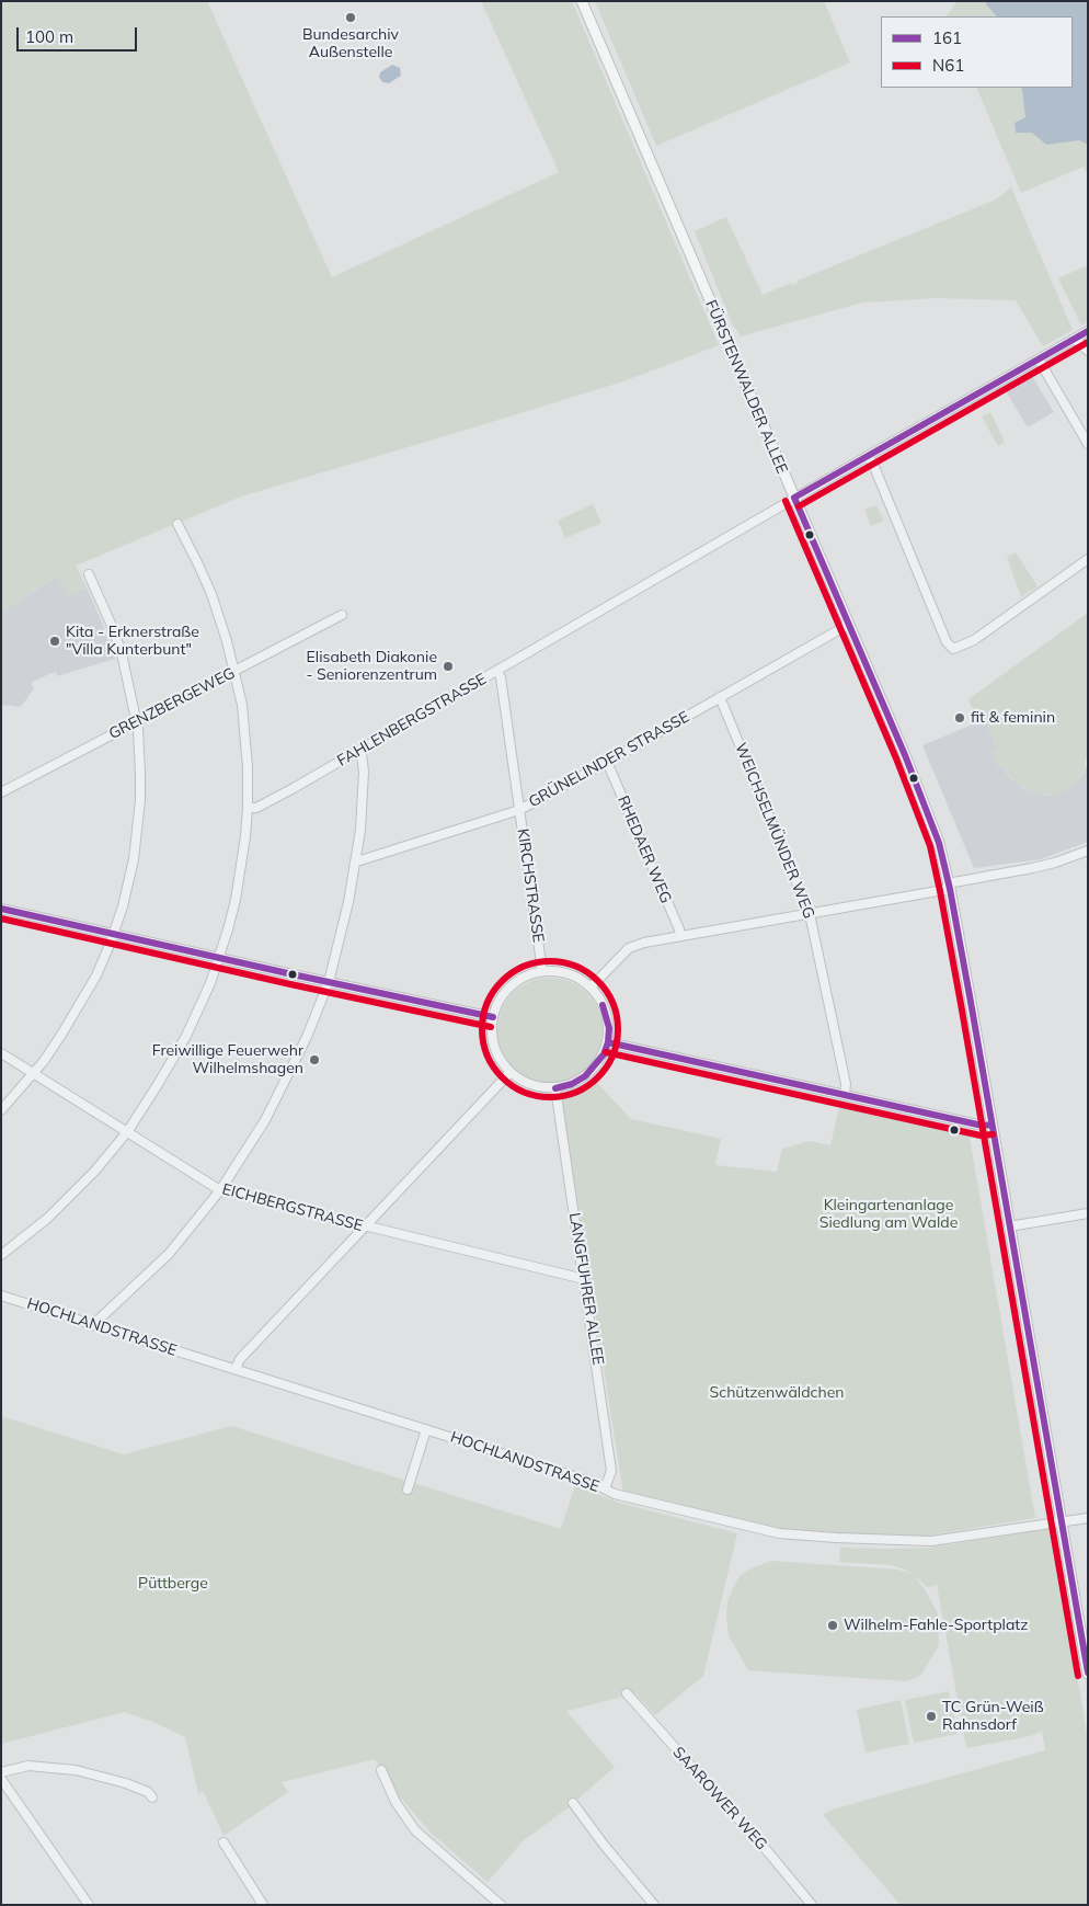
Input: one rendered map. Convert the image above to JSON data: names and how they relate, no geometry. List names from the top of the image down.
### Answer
{
  "streets": {
    "main road": ["FÜRSTENWALDER ALLEE"],
    "street": [
      "GRENZBERGEWEG",
      "FAHLENBERGSTRASSE",
      "GRÜNELINDER STRASSE",
      "WEICHSELMÜNDER WEG",
      "RHEDAER WEG",
      "KIRCHSTRASSE",
      "EICHBERGSTRASSE",
      "LANGFUHRER ALLEE",
      "HOCHLANDSTRASSE",
      "SAAROWER WEG"
    ]
  },
  "crossings": [
    ["FÜRSTENWALDER ALLEE", "FAHLENBERGSTRASSE"],
    ["FÜRSTENWALDER ALLEE", "GRÜNELINDER STRASSE"],
    ["FÜRSTENWALDER ALLEE", "HOCHLANDSTRASSE"],
    ["FAHLENBERGSTRASSE", "KIRCHSTRASSE"],
    ["GRÜNELINDER STRASSE", "WEICHSELMÜNDER WEG"],
    ["GRÜNELINDER STRASSE", "RHEDAER WEG"],
    ["GRÜNELINDER STRASSE", "KIRCHSTRASSE"],
    ["KIRCHSTRASSE", "LANGFUHRER ALLEE"],
    ["EICHBERGSTRASSE", "LANGFUHRER ALLEE"],
    ["LANGFUHRER ALLEE", "HOCHLANDSTRASSE"]
  ],
  "parks": ["Kleingartenanlage Siedlung am Walde", "Schützenwäldchen", "Püttberge"],
  "places": [
    "Bundesarchiv Außenstelle",
    "Kita - Erknerstraße \"Villa Kunterbunt\"",
    "Elisabeth Diakonie - Seniorenzentrum",
    "fit & feminin",
    "Freiwillige Feuerwehr Wilhelmshagen",
    "Wilhelm-Fahle-Sportplatz",
    "TC Grün-Weiß Rahnsdorf"
  ],
  "lines": ["transit line 161", "transit line N61"],
  "legend": ["161", "N61"],
  "scale_bar": "100 m"
}
